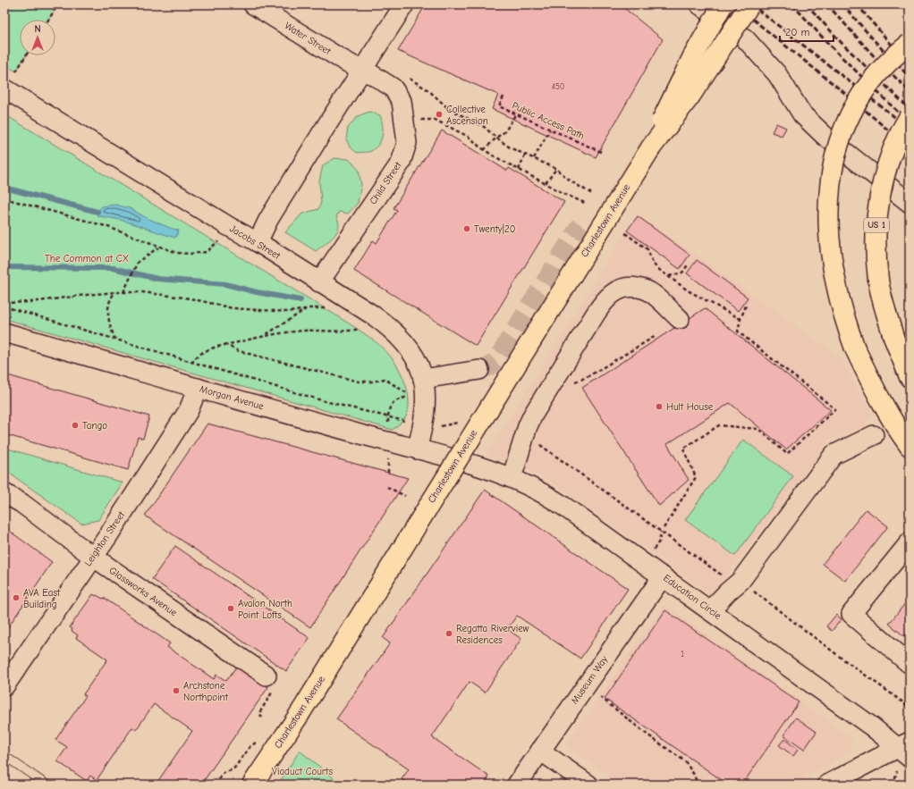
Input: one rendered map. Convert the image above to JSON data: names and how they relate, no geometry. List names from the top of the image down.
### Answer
{
  "streets": {
    "main road": ["Charlestown Avenue", "US 1"],
    "street": [
      "Water Street",
      "Child Street",
      "Jacobs Street",
      "Morgan Avenue",
      "Leighton Street",
      "Glassworks Avenue",
      "Education Circle",
      "Museum Way"
    ],
    "path": ["Public Access Path"]
  },
  "crossings": [
    ["Water Street", "Child Street"],
    ["Child Street", "Jacobs Street"],
    ["Jacobs Street", "Morgan Avenue"],
    ["Morgan Avenue", "Leighton Street"],
    ["Morgan Avenue", "Education Circle"],
    ["Leighton Street", "Glassworks Avenue"],
    ["Education Circle", "Museum Way"]
  ],
  "parks": ["The Common at CX", "Viaduct Courts"],
  "places": [
    "Collective Ascension",
    "Twenty|20",
    "Hult House",
    "Tango",
    "AVA East Building",
    "Avalon North Point Lofts",
    "Regatta Riverview Residences",
    "Archstone Northpoint"
  ],
  "house_numbers": ["450", "1"],
  "scale_bar": "20 m",
  "north": "top"
}
